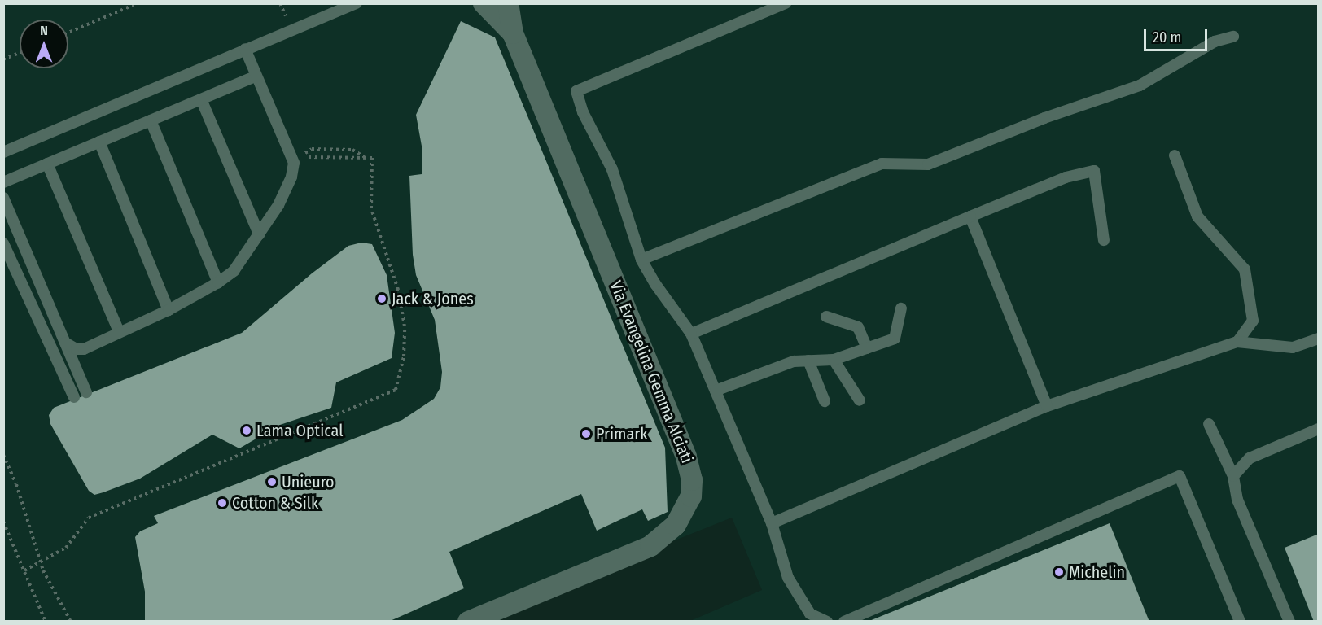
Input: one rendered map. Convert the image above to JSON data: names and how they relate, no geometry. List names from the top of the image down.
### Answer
{
  "streets": {
    "street": ["Via Evangelina Gemma Alciati"]
  },
  "places": [
    "Jack & Jones",
    "Lama Optical",
    "Primark",
    "Unieuro",
    "Cotton & Silk",
    "Michelin"
  ],
  "scale_bar": "20 m",
  "north": "top"
}
